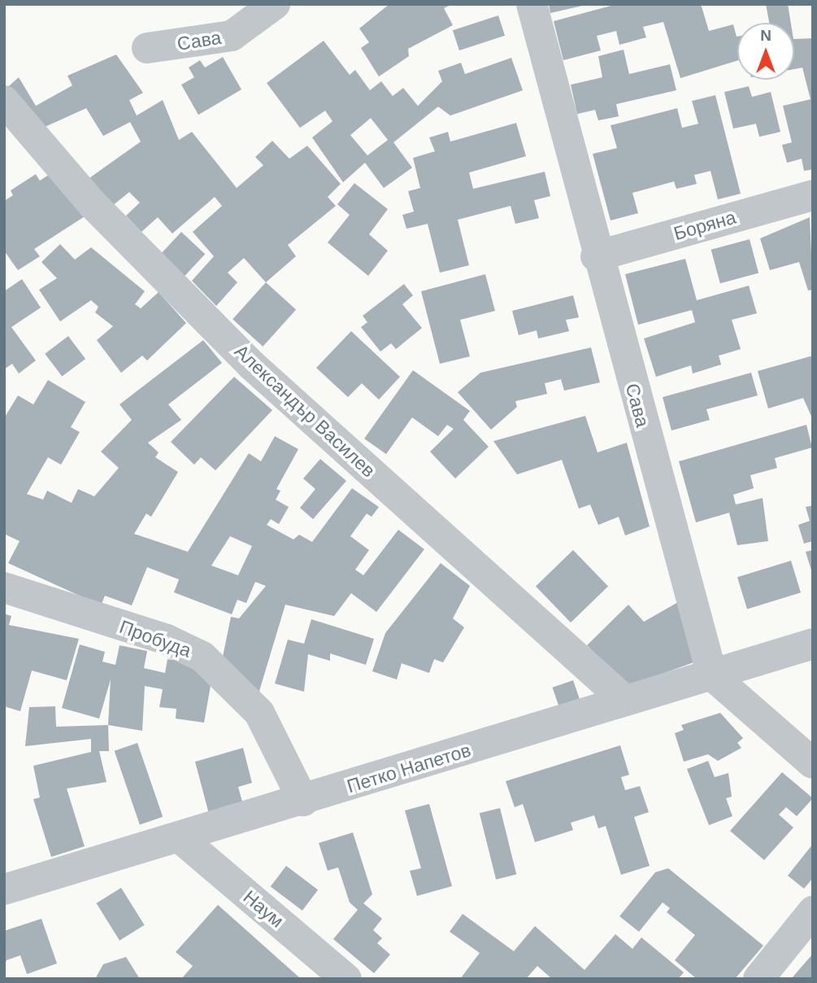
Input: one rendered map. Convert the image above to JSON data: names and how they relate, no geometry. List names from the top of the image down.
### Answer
{
  "streets": {
    "street": [
      "Сава",
      "Боряна",
      "Александър Василев",
      "Прoбудa",
      "Петко Напетов",
      "Наум"
    ]
  },
  "crossings": [
    ["Сава", "Боряна"],
    ["Сава", "Петко Напетов"],
    ["Александър Василев", "Петко Напетов"],
    ["Прoбудa", "Петко Напетов"],
    ["Петко Напетов", "Наум"]
  ],
  "north": "top"
}
